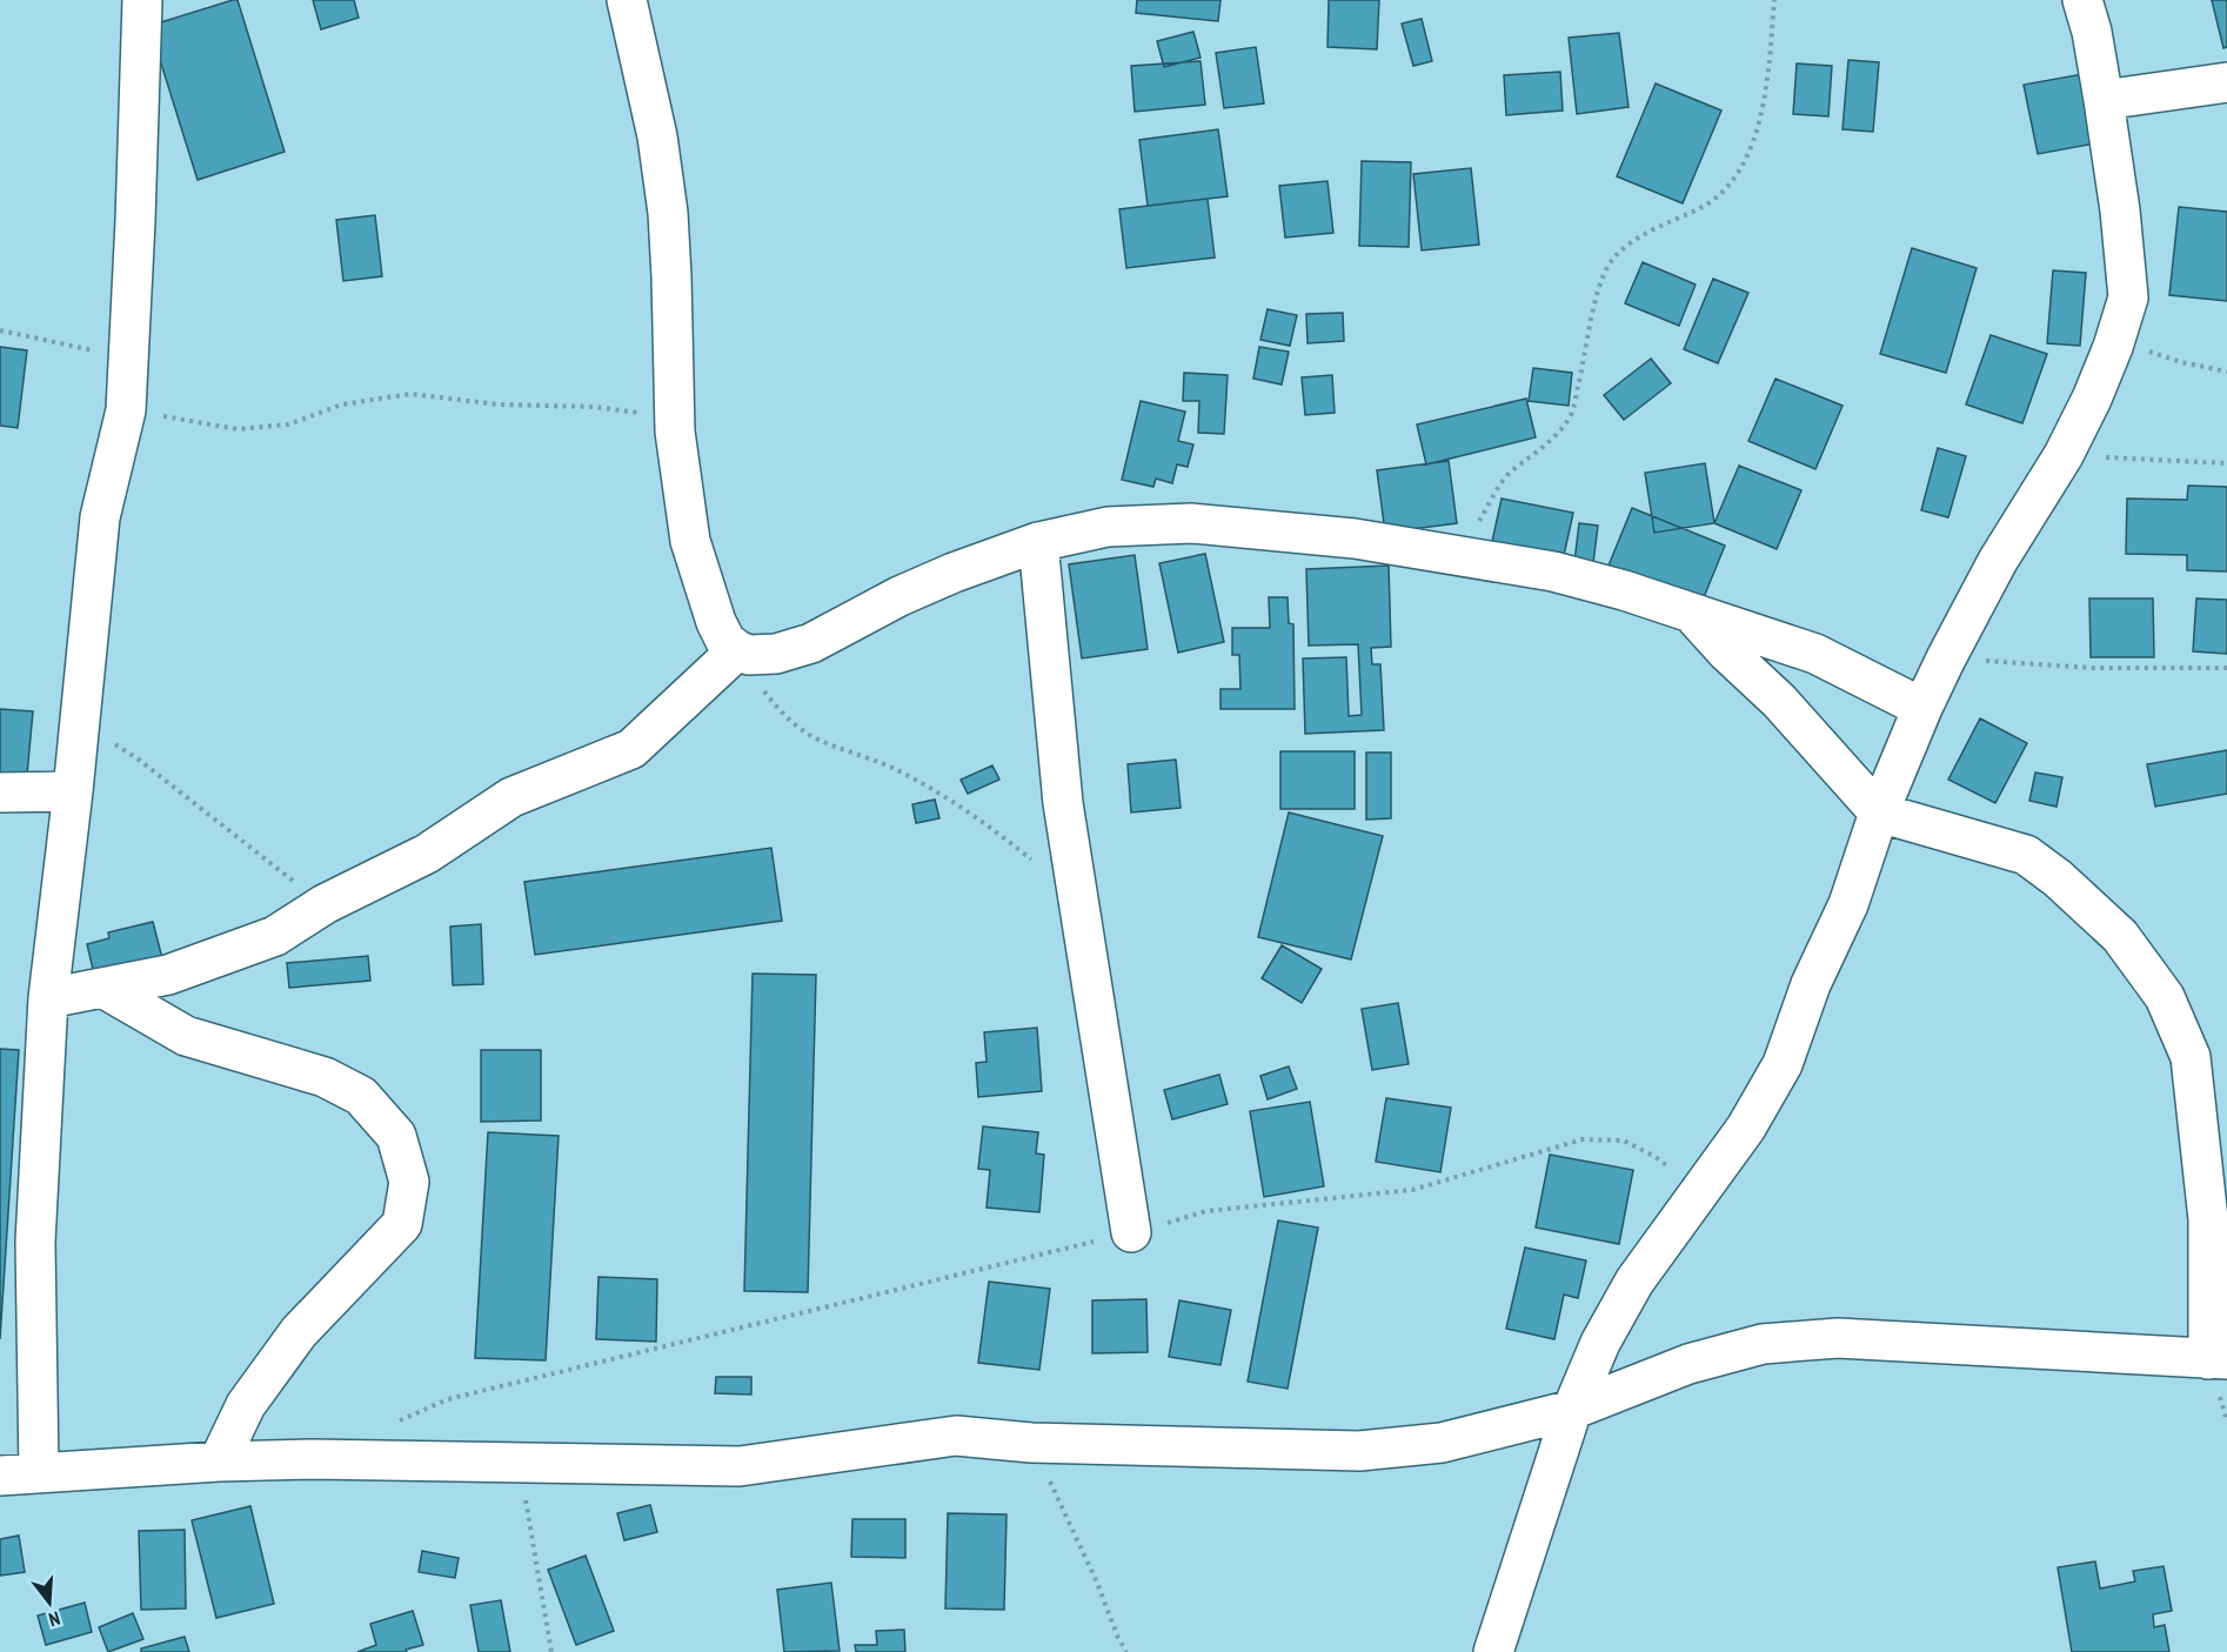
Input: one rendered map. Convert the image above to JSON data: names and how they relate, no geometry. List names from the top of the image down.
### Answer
{
  "north": "bottom"
}
